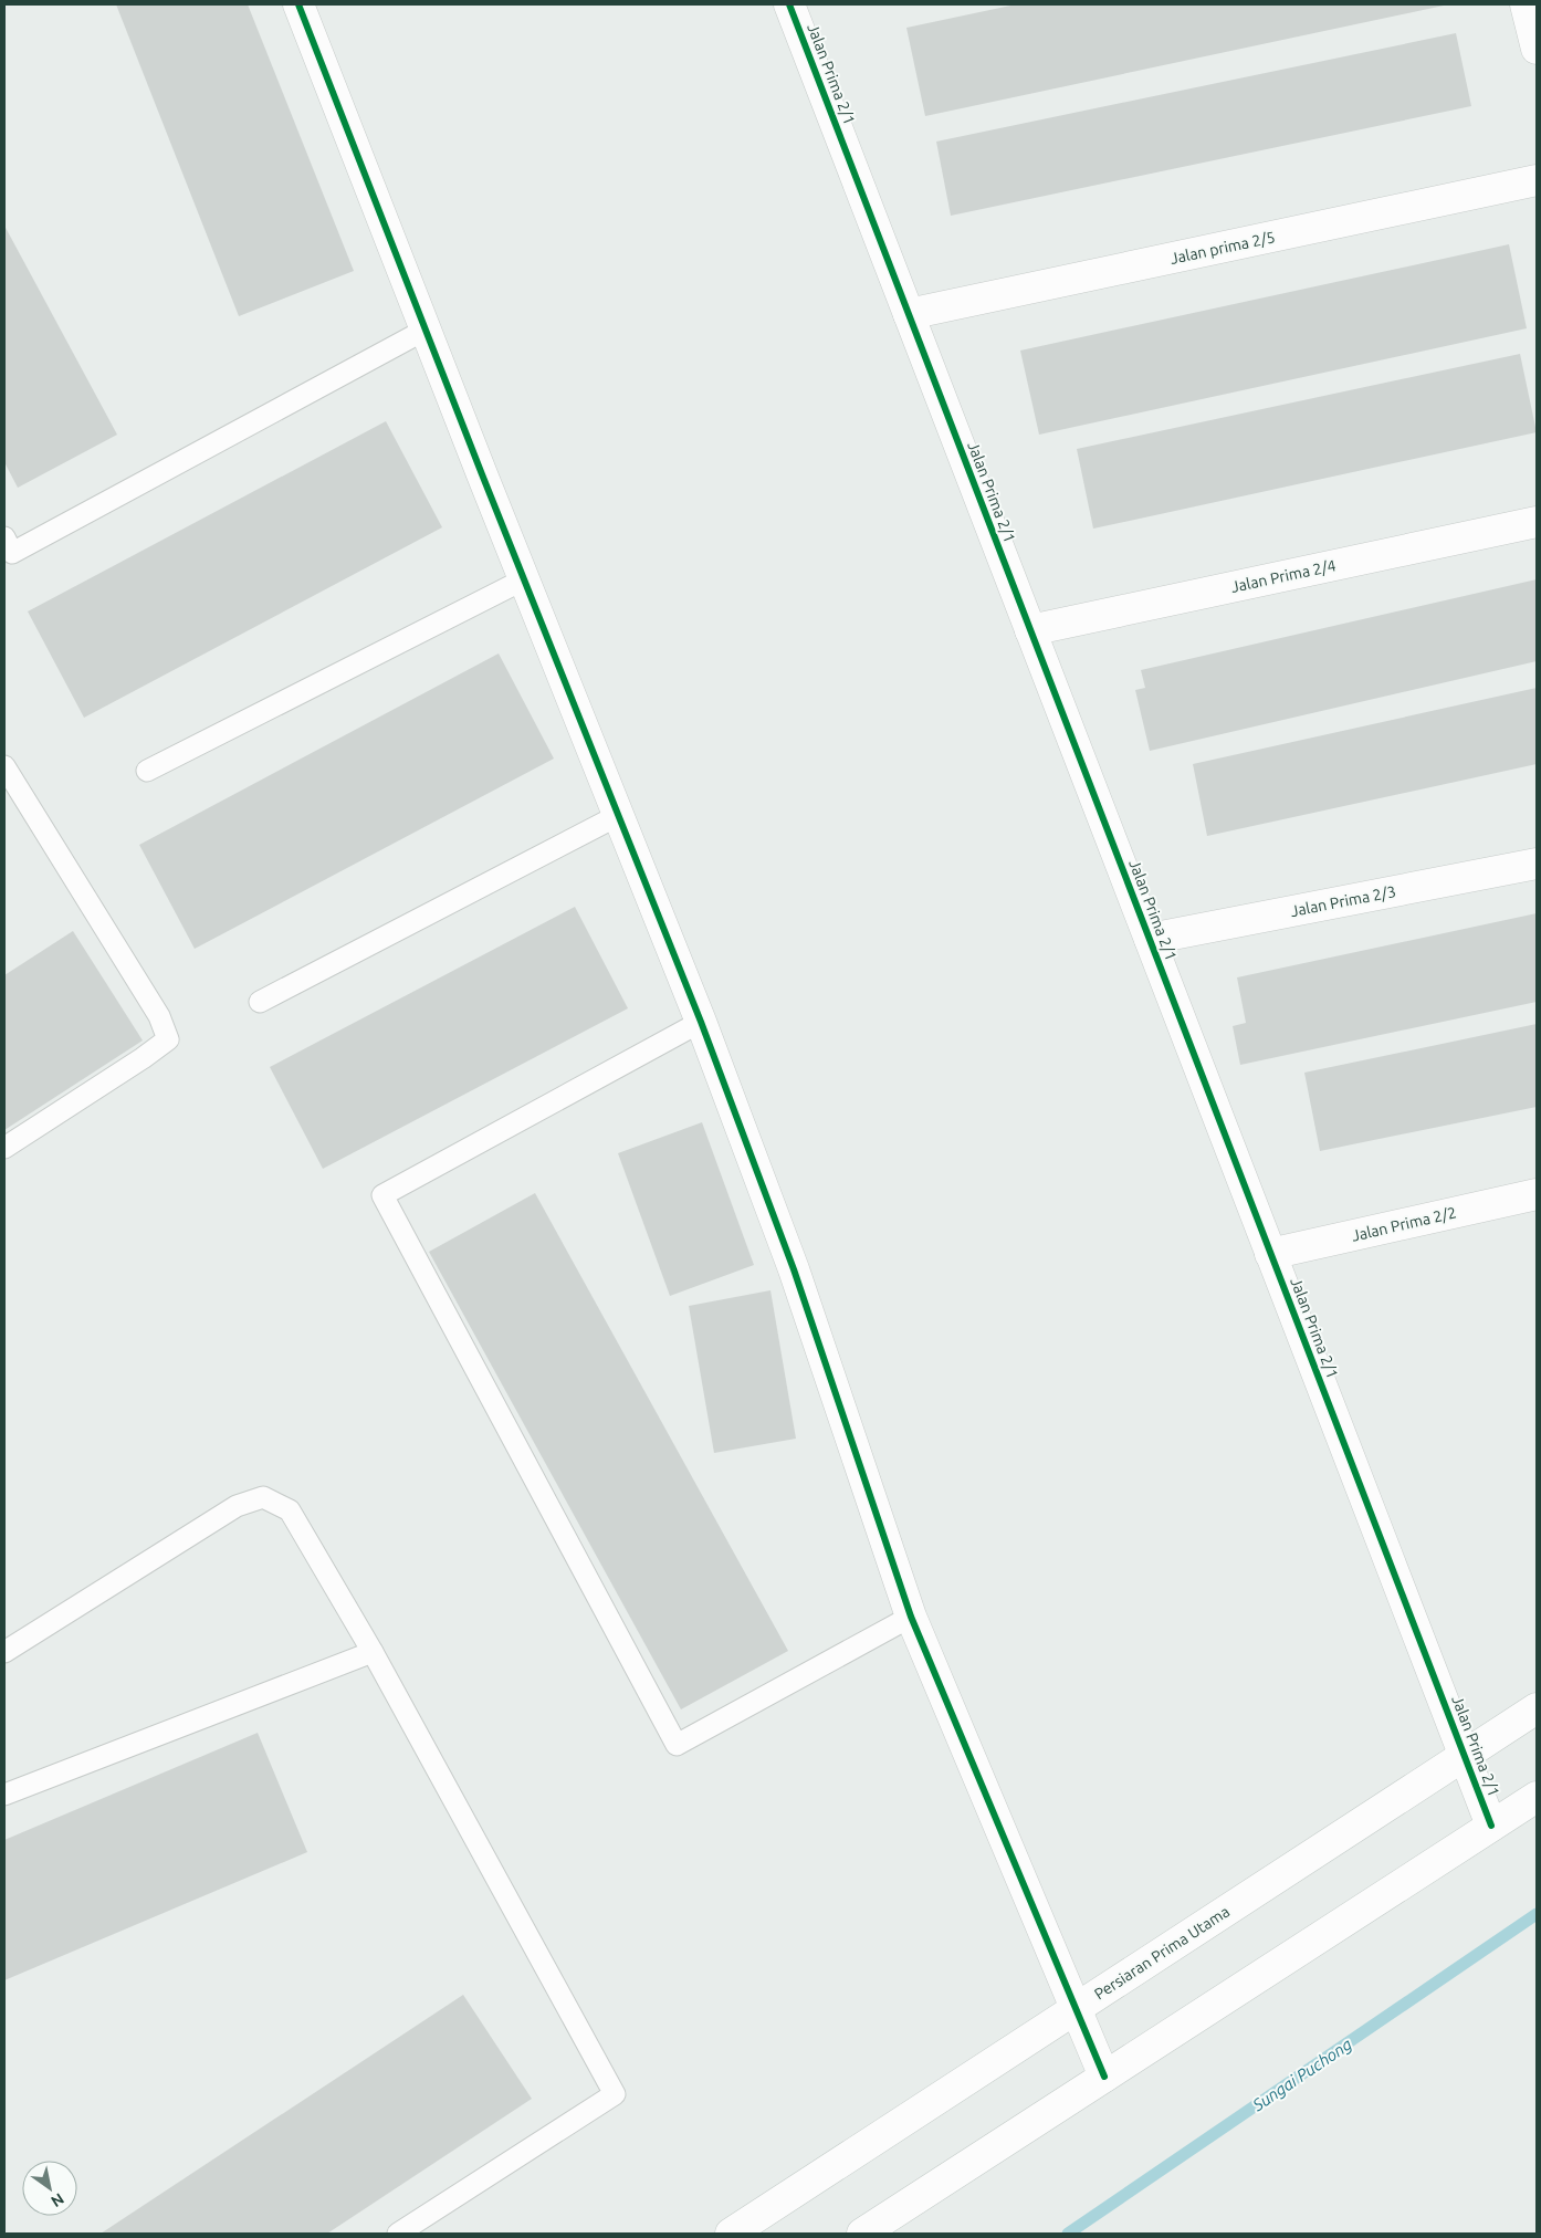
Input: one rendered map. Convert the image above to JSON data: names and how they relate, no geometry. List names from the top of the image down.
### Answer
{
  "streets": {
    "street": [
      "Jalan Prima 2/1",
      "Jalan prima 2/5",
      "Jalan Prima 2/4",
      "Jalan Prima 2/3",
      "Jalan Prima 2/2",
      "Persiaran Prima Utama"
    ]
  },
  "crossings": [
    ["Jalan Prima 2/1", "Jalan prima 2/5"],
    ["Jalan Prima 2/1", "Jalan Prima 2/4"],
    ["Jalan Prima 2/1", "Jalan Prima 2/3"],
    ["Jalan Prima 2/1", "Jalan Prima 2/2"],
    ["Jalan Prima 2/1", "Persiaran Prima Utama"]
  ],
  "water": ["Sungai Puchong"],
  "north": "bottom right"
}
